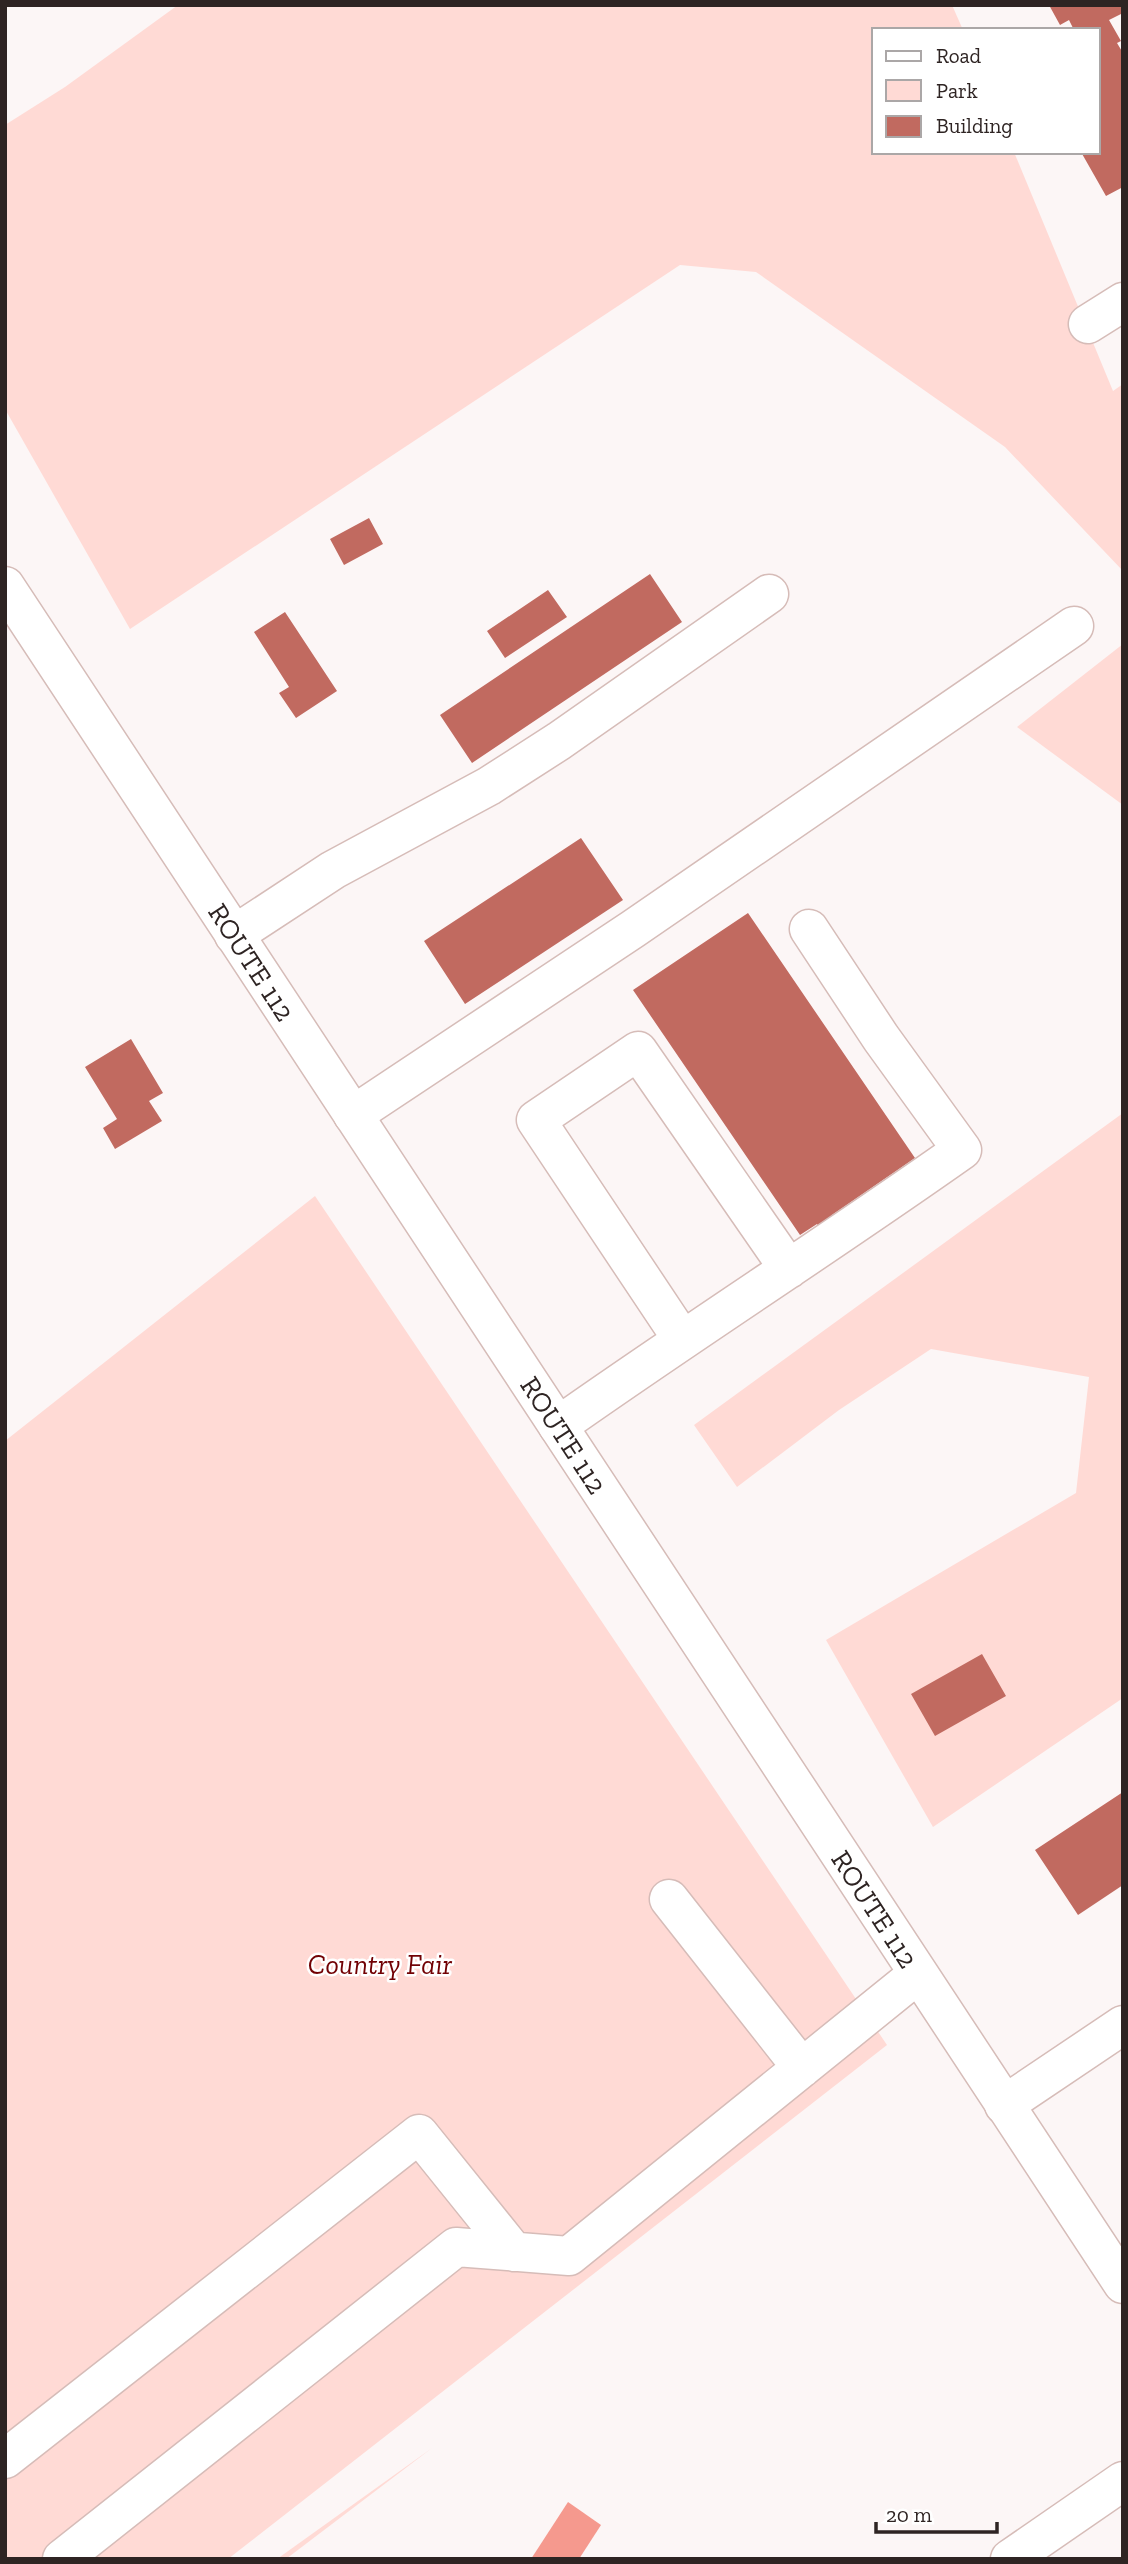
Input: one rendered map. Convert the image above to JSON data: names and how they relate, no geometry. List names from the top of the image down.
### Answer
{
  "streets": {
    "main road": ["ROUTE 112"]
  },
  "parks": ["Country Fair"],
  "legend": ["Road", "Park", "Building"],
  "scale_bar": "20 m"
}
